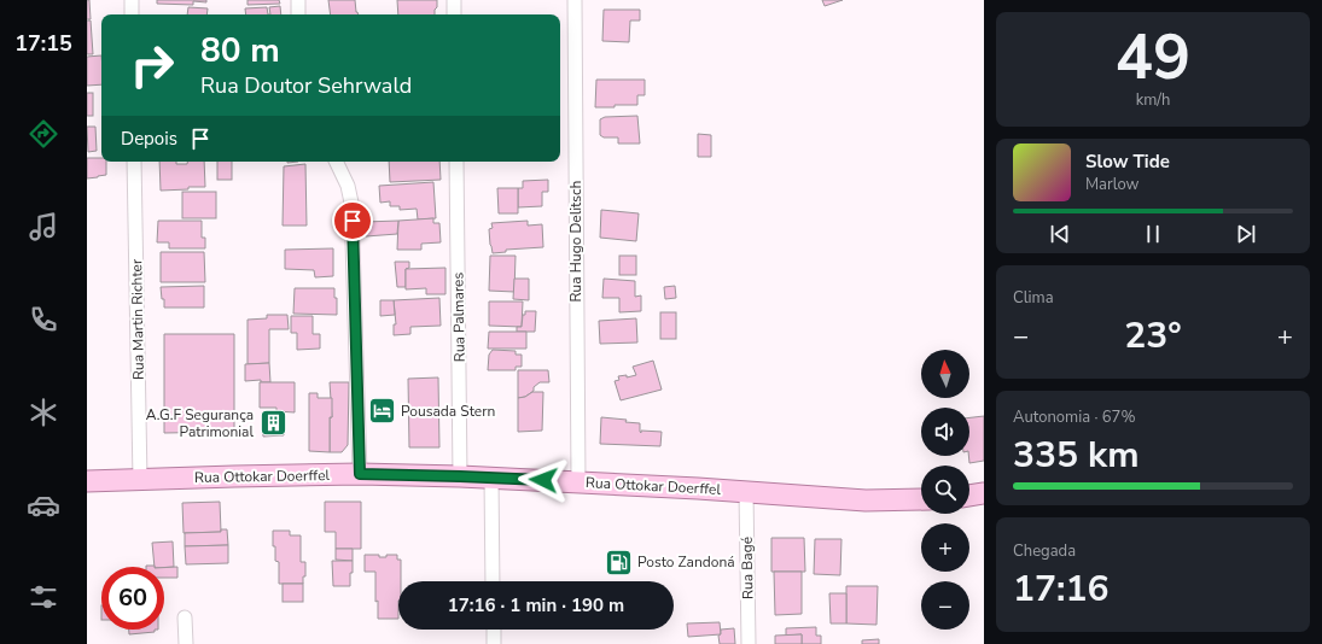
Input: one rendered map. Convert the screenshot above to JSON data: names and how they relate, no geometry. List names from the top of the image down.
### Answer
{
  "streets": {
    "main road": ["Rua Ottokar Doerffel"],
    "street": [
      "Rua Hugo Delitsch",
      "Rua Palmares",
      "Rua Martin Richter",
      "Rua Bagé"
    ]
  },
  "crossings": [
    ["Rua Hugo Delitsch", "Rua Ottokar Doerffel"],
    ["Rua Palmares", "Rua Ottokar Doerffel"],
    ["Rua Martin Richter", "Rua Ottokar Doerffel"],
    ["Rua Ottokar Doerffel", "Rua Bagé"]
  ],
  "places": {
    "hotel": ["Pousada Stern"],
    "building": ["A.G.F Segurança Patrimonial"],
    "fuel station": ["Posto Zandoná"]
  },
  "north": "top",
  "page": {
    "tabs": "17:15",
    "tile": [
      ["49", "km/h"],
      "Clima",
      ["Autonomia · 67%", "335 km"],
      ["Chegada", "17:16"]
    ],
    "turn": ["80 m", "Rua Doutor Sehrwald"],
    "then": "Depois",
    "song": ["Slow Tide", "Marlow"],
    "heat": ["−", "23°", "+"],
    "map_buttons": ["+", "−"],
    "limit": "60",
    "trip": "17:16 · 1 min · 190 m"
  }
}
